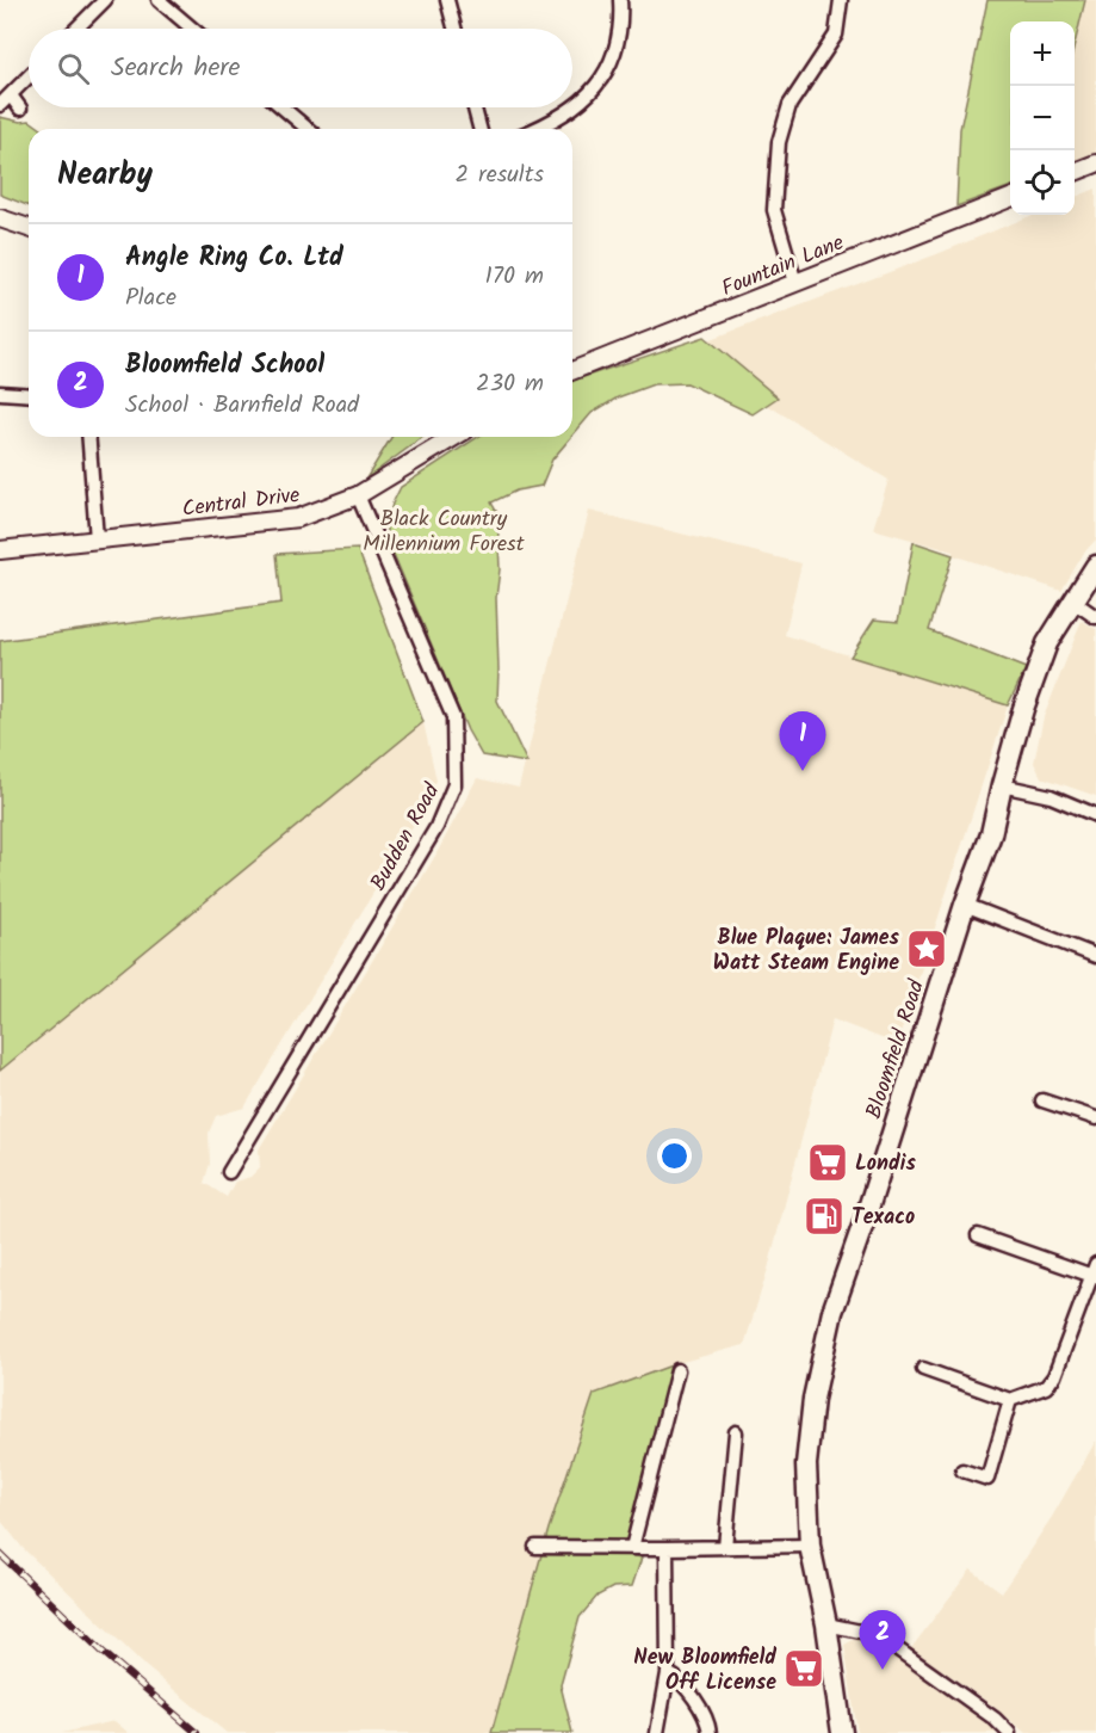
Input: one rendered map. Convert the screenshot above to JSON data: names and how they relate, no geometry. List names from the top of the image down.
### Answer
{
  "streets": {
    "main road": ["Bloomfield Road"],
    "street": ["Fountain Lane", "Central Drive", "Budden Road"]
  },
  "crossings": [
    ["Central Drive", "Budden Road"]
  ],
  "parks": ["Black Country Millennium Forest"],
  "places": {
    "place": ["Blue Plaque: James Watt Steam Engine"],
    "supermarket": ["Londis", "New Bloomfield Off License"],
    "fuel station": ["Texaco"]
  },
  "page": {
    "map_buttons": ["+", "−"],
    "search": "Search here",
    "heading": ["Nearby", "2 results"],
    "list": [
      {
        "mark": "1",
        "name": "Angle Ring Co. Ltd",
        "note": "Place",
        "value": "170 m"
      },
      {
        "mark": "2",
        "name": "Bloomfield School",
        "note": "School · Barnfield Road",
        "value": "230 m"
      }
    ],
    "pins": ["1", "2"]
  }
}
